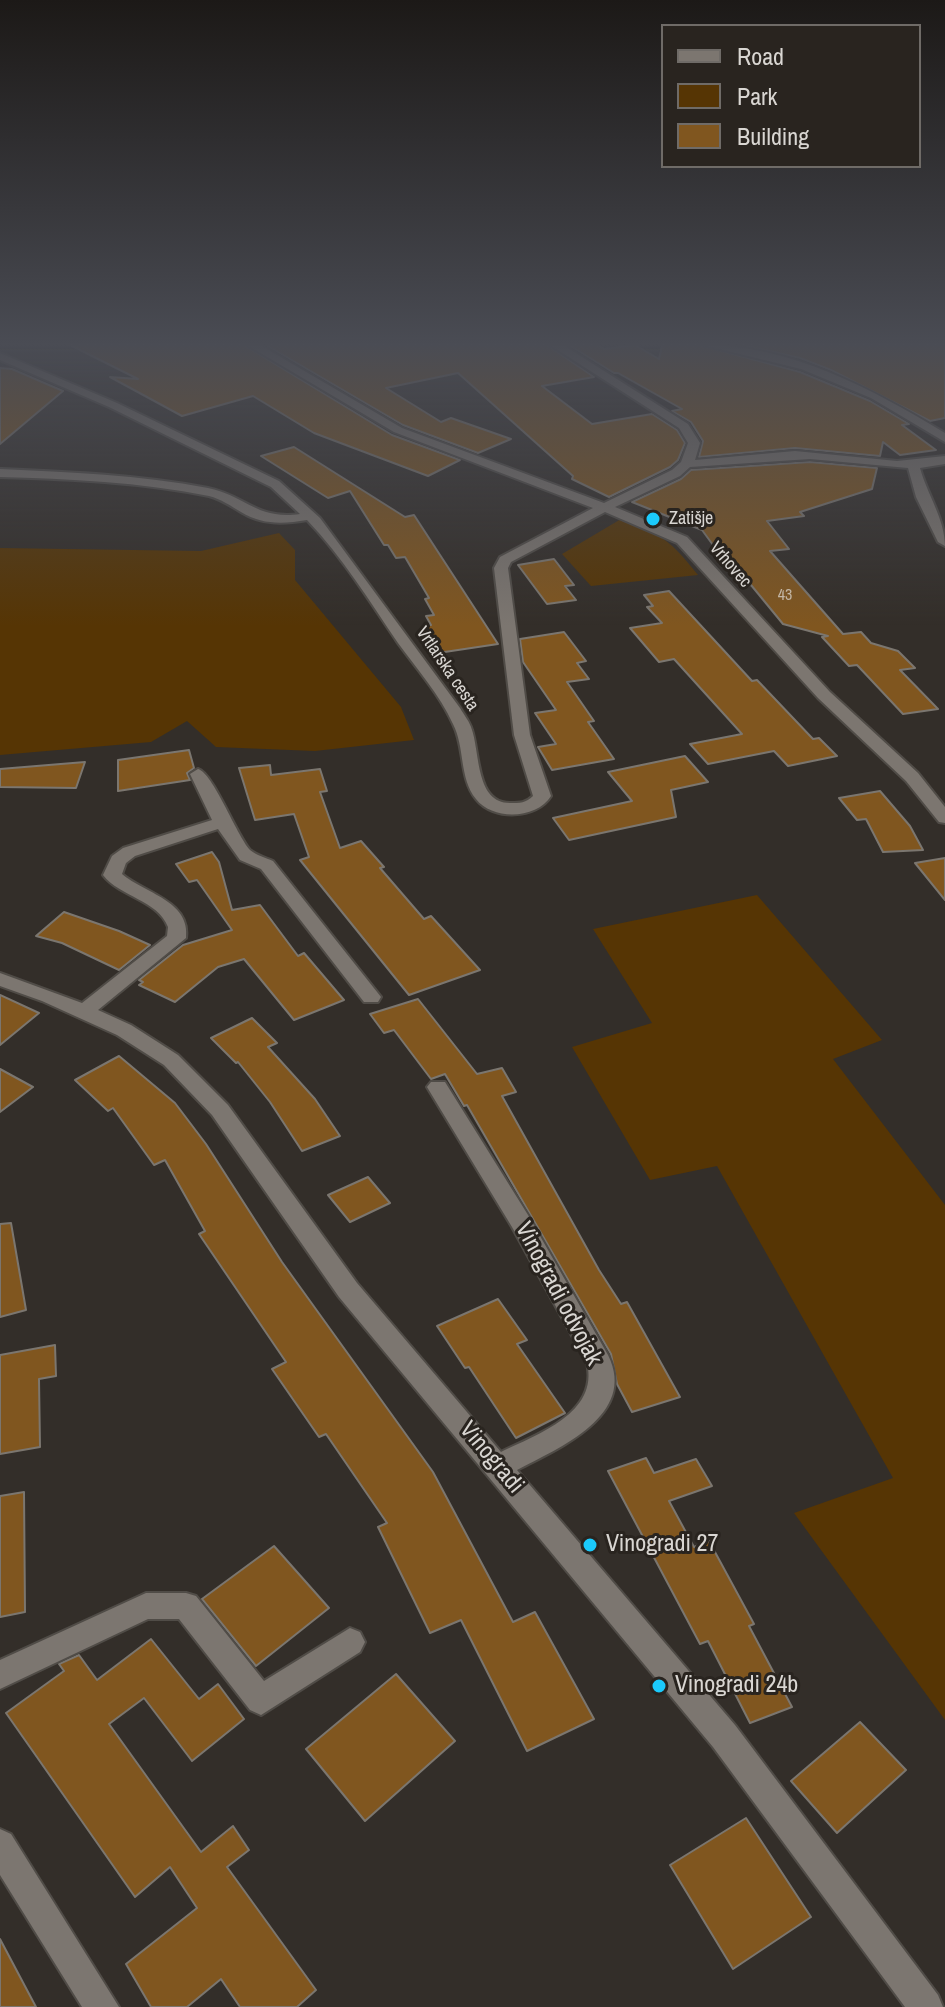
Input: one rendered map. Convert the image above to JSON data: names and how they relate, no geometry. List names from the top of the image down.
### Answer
{
  "streets": {
    "street": [
      "Vrhovec",
      "Vrtlarska cesta",
      "Vinogradi odvojak",
      "Vinogradi"
    ]
  },
  "crossings": [
    ["Vrhovec", "Vrtlarska cesta"],
    ["Vinogradi odvojak", "Vinogradi"]
  ],
  "places": ["Zatišje", "Vinogradi 27", "Vinogradi 24b"],
  "house_numbers": ["43"],
  "legend": ["Road", "Park", "Building"]
}
